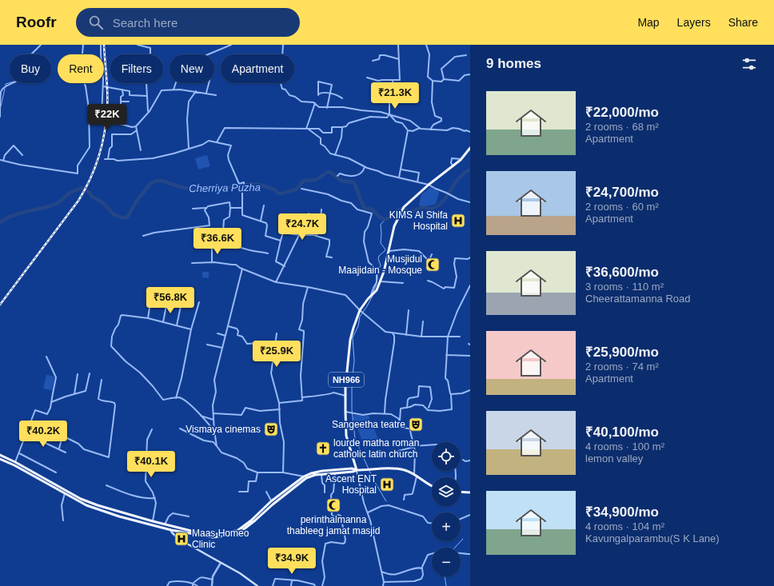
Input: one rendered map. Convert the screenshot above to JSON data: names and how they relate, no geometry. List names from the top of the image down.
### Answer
{
  "streets": {
    "highway": ["NH966"]
  },
  "water": ["Cherriya Puzha"],
  "places": {
    "hospital": ["KIMS Al Shifa Hospital", "Ascent ENT Hospital", "Maas Homeo Clinic"],
    "mosque": ["Musjidul Maajidain - Mosque", "perinthalmanna thableeg jamat masjid"],
    "theatre": ["Sangeetha teatre", "Vismaya cinemas"],
    "church": ["lourde matha roman catholic latin church"]
  },
  "page": {
    "header": "Roofr",
    "search": "Search here",
    "nav": ["Map", "Layers", "Share"],
    "heading": "9 homes",
    "chip": [
      "Buy",
      "Rent",
      "Filters",
      "New",
      "Apartment"
    ],
    "price": [
      "₹21.3K",
      "₹22K",
      "₹24.7K",
      "₹36.6K",
      "₹56.8K",
      "₹25.9K",
      "₹40.2K",
      "₹40.1K",
      "₹34.9K"
    ],
    "list": [
      {
        "name": "₹22,000/mo",
        "note": "2 rooms · 68 m² · Apartment"
      },
      {
        "name": "₹24,700/mo",
        "note": "2 rooms · 60 m² · Apartment"
      },
      {
        "name": "₹36,600/mo",
        "note": "3 rooms · 110 m² · Cheerattamanna Road"
      },
      {
        "name": "₹25,900/mo",
        "note": "2 rooms · 74 m² · Apartment"
      },
      {
        "name": "₹40,100/mo",
        "note": "4 rooms · 100 m² · lemon valley"
      },
      {
        "name": "₹34,900/mo",
        "note": "4 rooms · 104 m² · Kavungalparambu(S K Lane)"
      }
    ],
    "map_buttons": ["+", "−"]
  }
}
